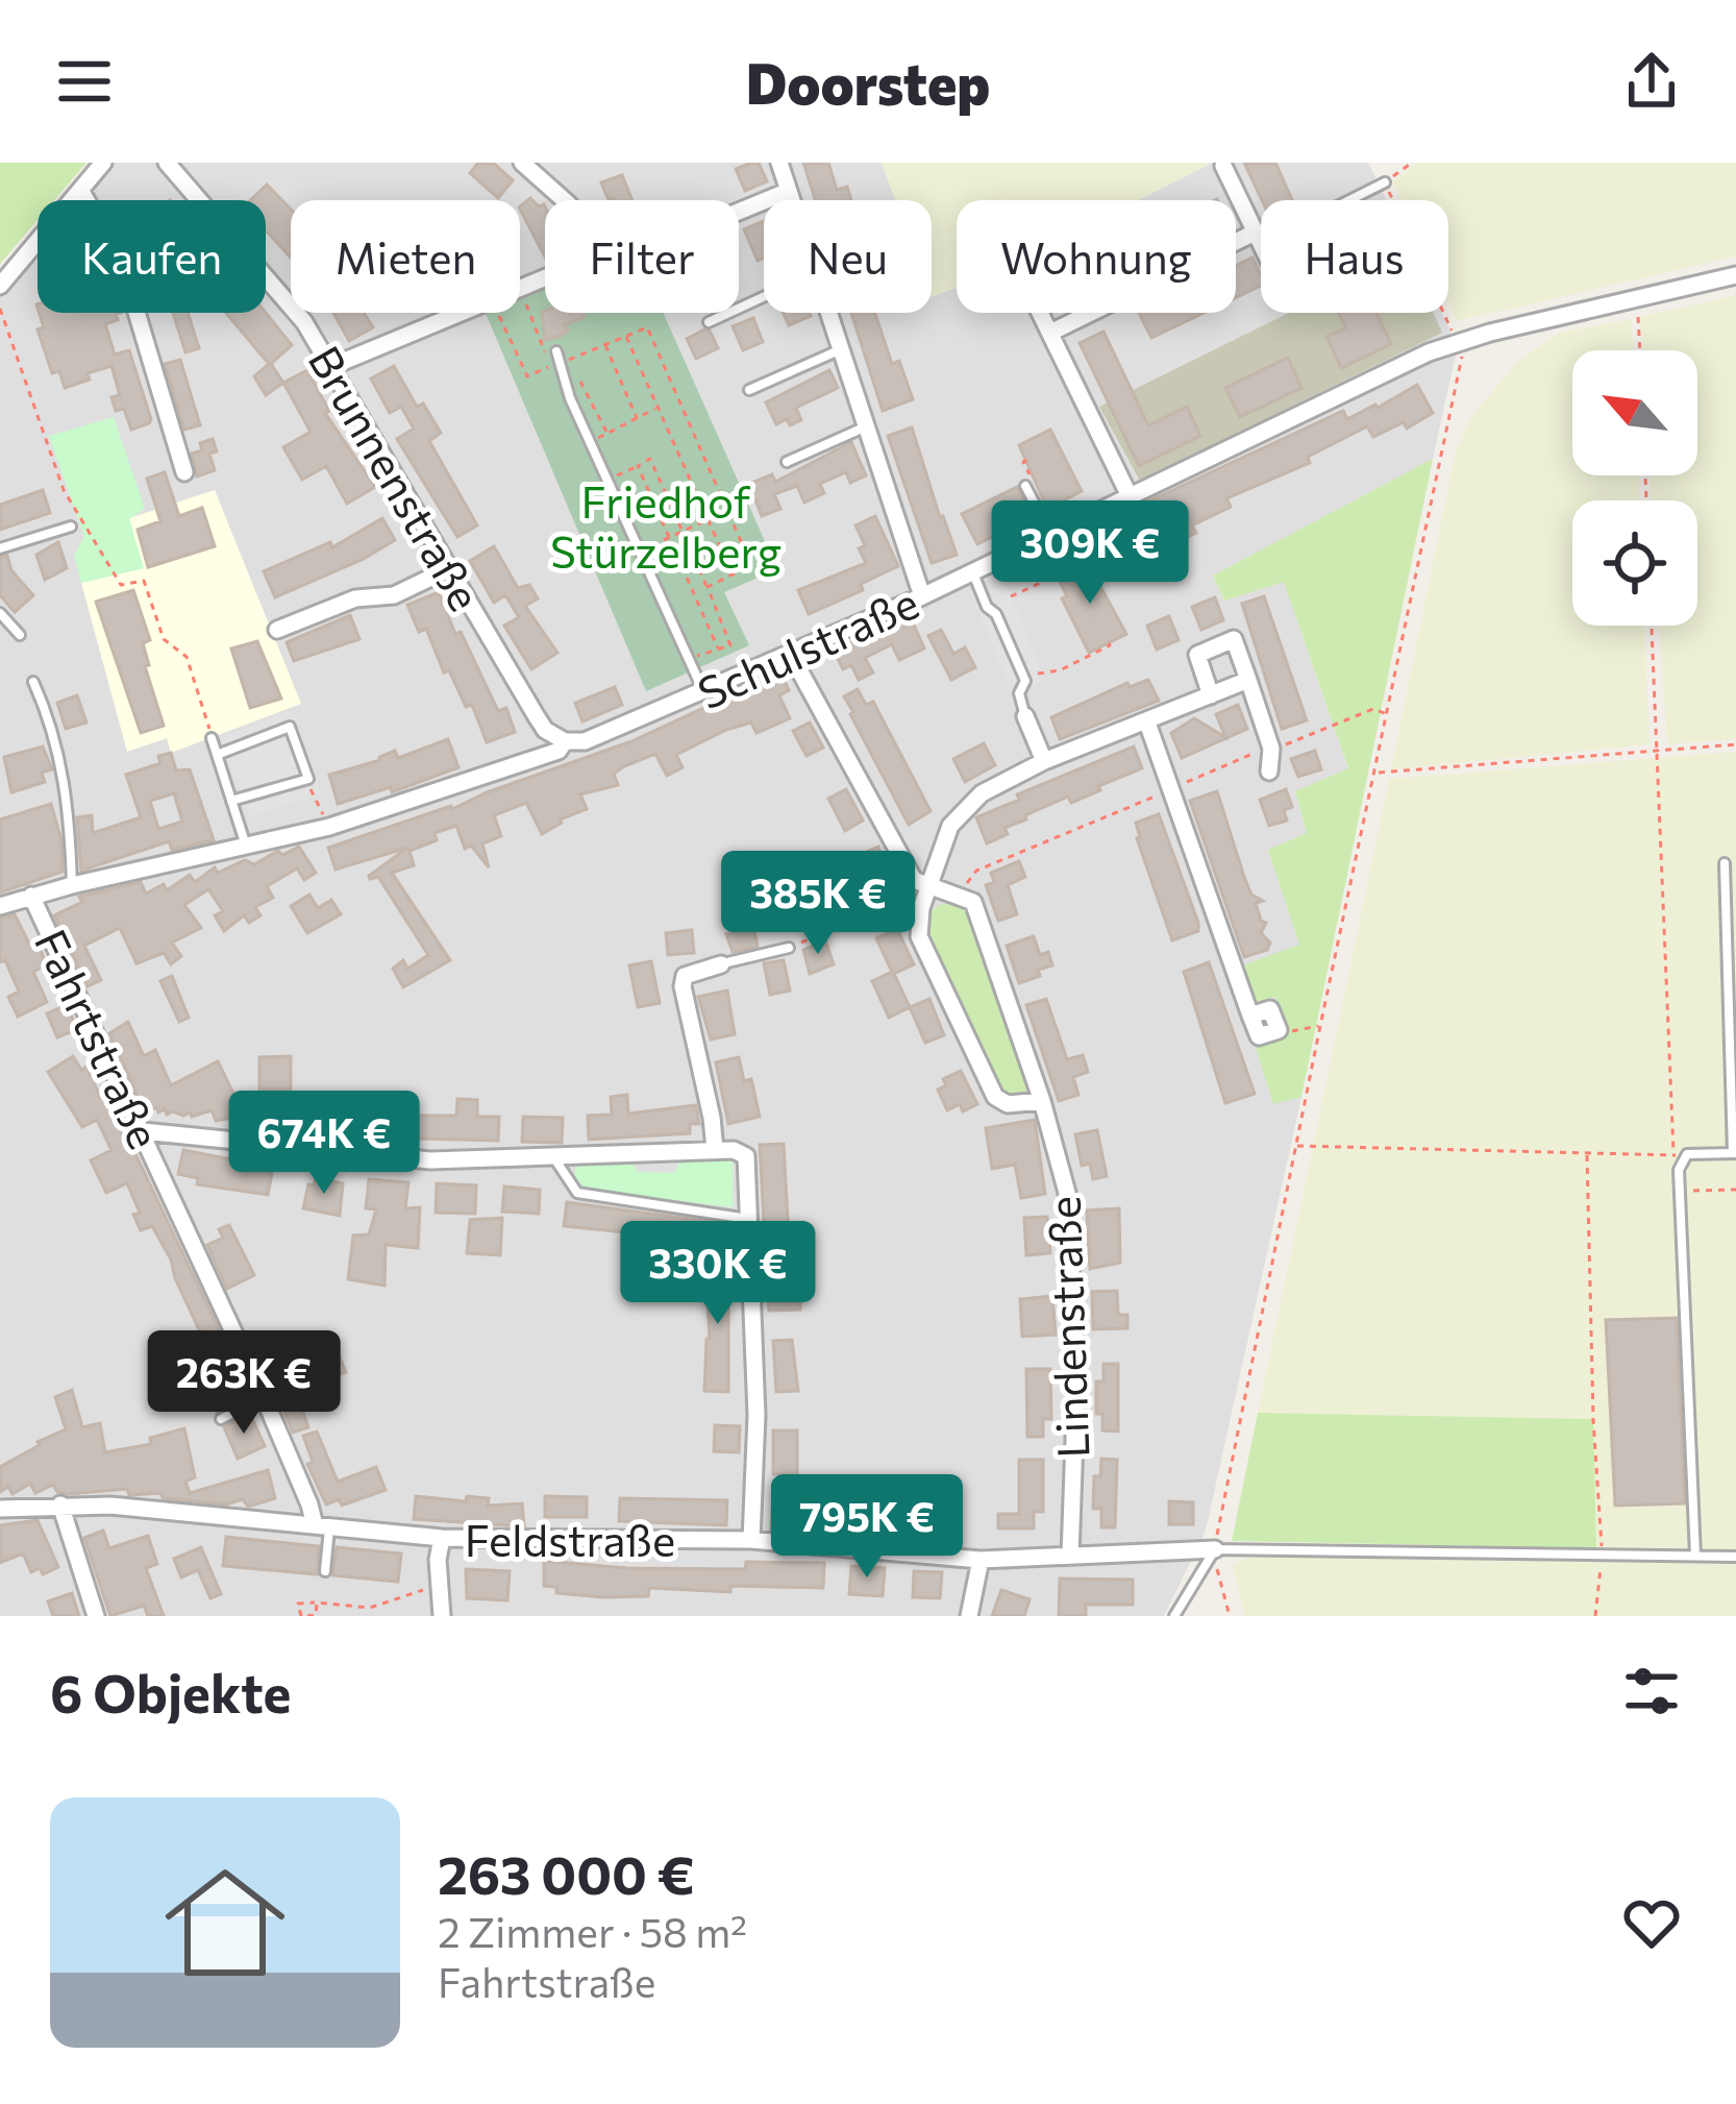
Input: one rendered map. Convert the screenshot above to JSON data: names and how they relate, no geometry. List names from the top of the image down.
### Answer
{
  "streets": {
    "street": [
      "Brunnenstraße",
      "Schulstraße",
      "Fahrtstraße",
      "Lindenstraße",
      "Feldstraße"
    ]
  },
  "crossings": [
    ["Brunnenstraße", "Schulstraße"],
    ["Schulstraße", "Fahrtstraße"],
    ["Schulstraße", "Lindenstraße"],
    ["Fahrtstraße", "Feldstraße"],
    ["Lindenstraße", "Feldstraße"]
  ],
  "parks": ["Friedhof Stürzelberg"],
  "north": "top left",
  "page": {
    "header": "Doorstep",
    "chip": [
      "Kaufen",
      "Mieten",
      "Filter",
      "Neu",
      "Wohnung",
      "Haus"
    ],
    "price": [
      "309K €",
      "385K €",
      "674K €",
      "330K €",
      "263K €",
      "795K €"
    ],
    "heading": "6 Objekte",
    "list": [
      {
        "name": "263 000 €",
        "note": "2 Zimmer · 58 m² · Fahrtstraße"
      }
    ]
  }
}
